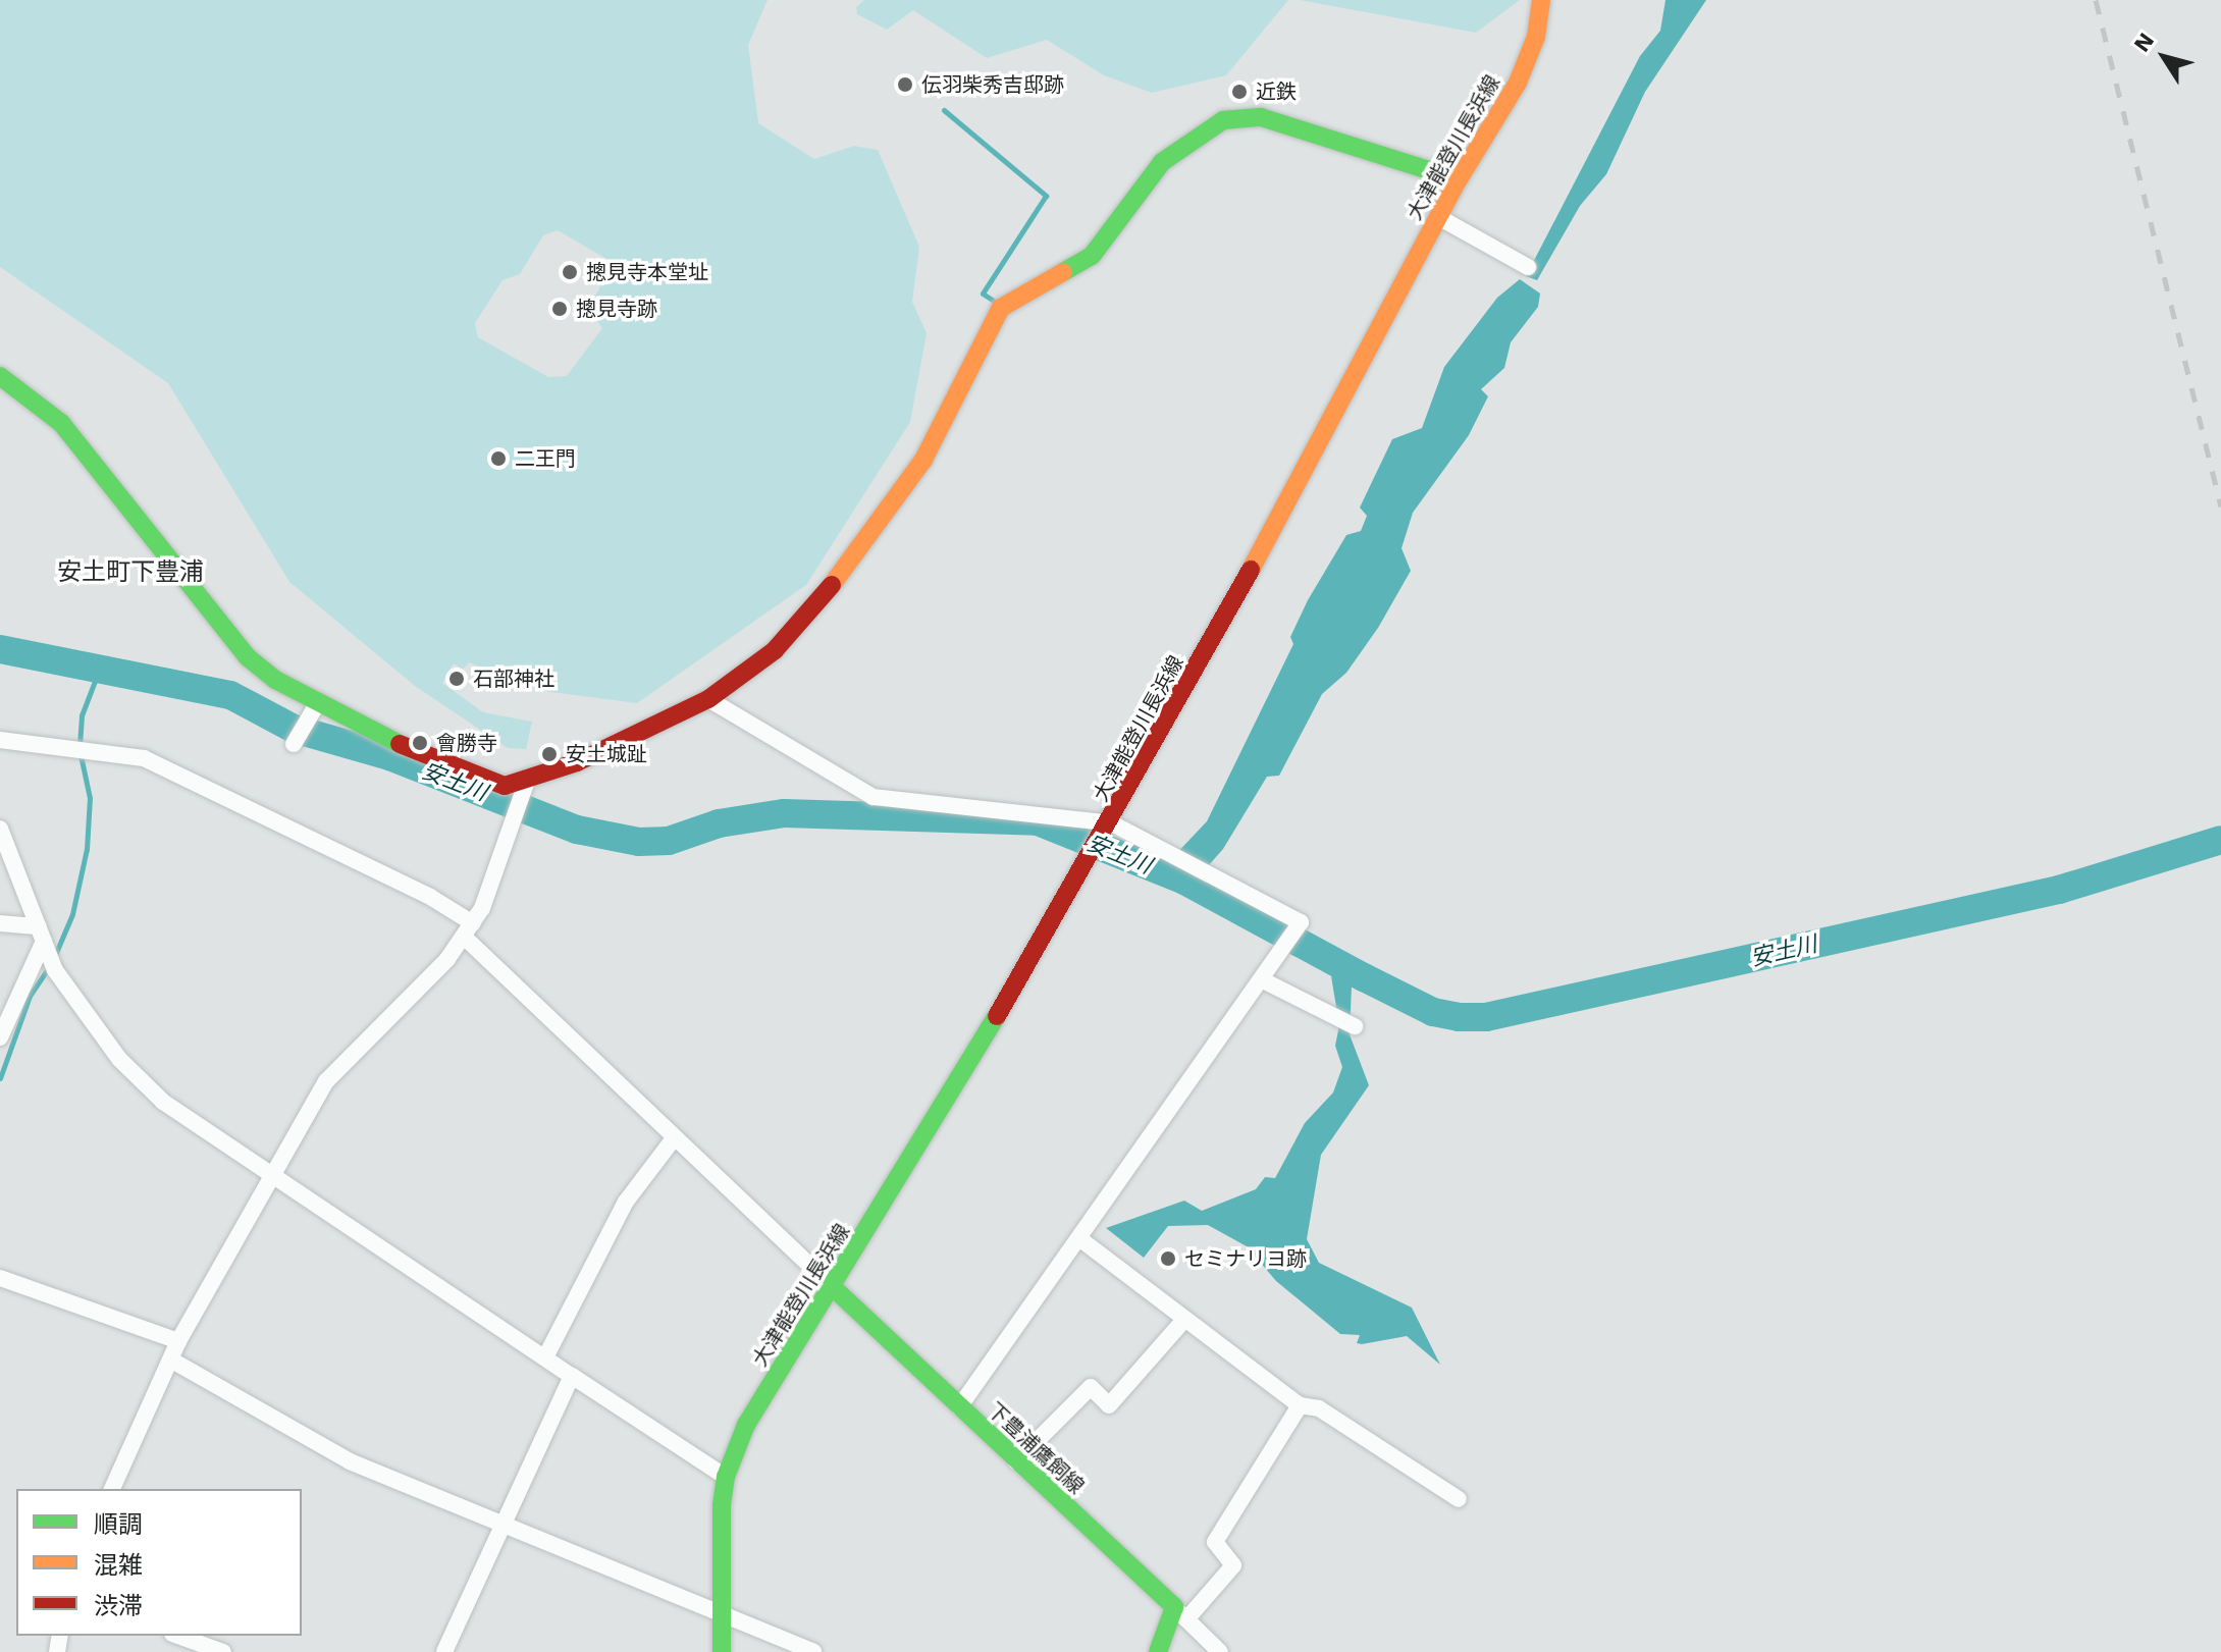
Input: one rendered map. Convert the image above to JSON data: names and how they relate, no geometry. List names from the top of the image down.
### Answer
{
  "streets": {
    "main road": ["大津能登川長浜線", "下豊浦鷹飼線"]
  },
  "crossings": [
    ["大津能登川長浜線", "下豊浦鷹飼線"]
  ],
  "districts": ["安土町下豊浦"],
  "water": ["安土川"],
  "places": [
    "伝羽柴秀吉邸跡",
    "近鉄",
    "摠見寺本堂址",
    "摠見寺跡",
    "二王門",
    "石部神社",
    "會勝寺",
    "安土城趾",
    "セミナリヨ跡"
  ],
  "legend": ["順調", "混雑", "渋滞"],
  "north": "top left"
}
